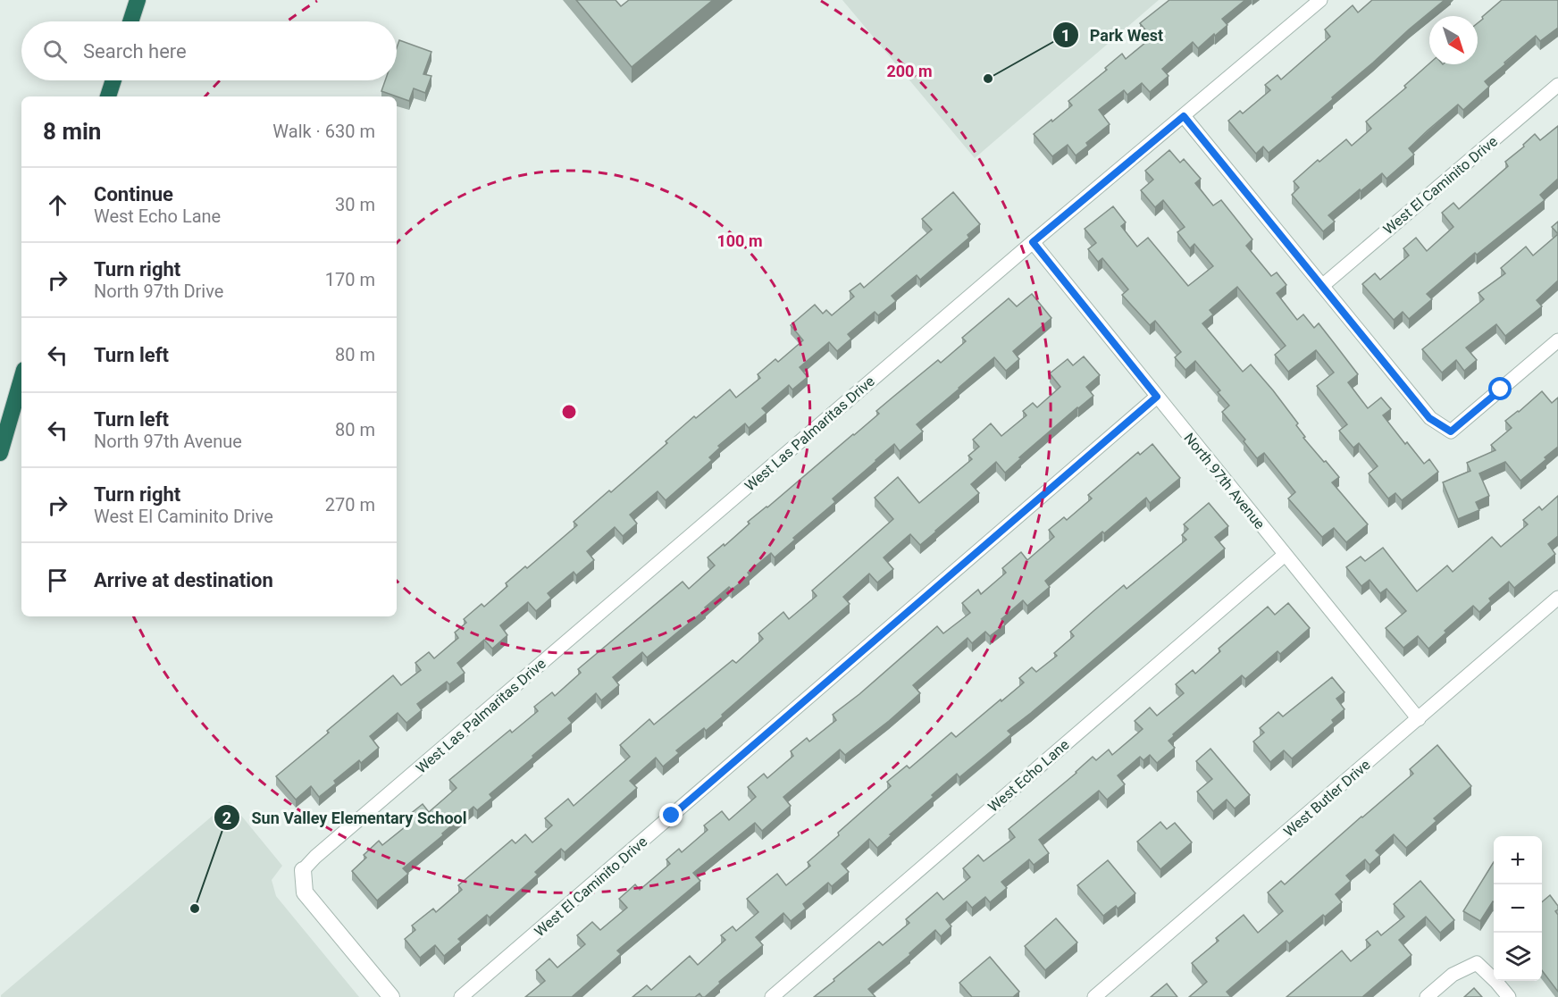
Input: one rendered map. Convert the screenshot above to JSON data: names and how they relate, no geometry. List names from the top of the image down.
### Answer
{
  "streets": {
    "street": [
      "West El Caminito Drive",
      "West Las Palmaritas Drive",
      "North 97th Avenue",
      "West Echo Lane",
      "West Butler Drive"
    ]
  },
  "crossings": [
    ["West El Caminito Drive", "North 97th Avenue"],
    ["West Las Palmaritas Drive", "North 97th Avenue"],
    ["North 97th Avenue", "West Echo Lane"],
    ["North 97th Avenue", "West Butler Drive"]
  ],
  "places": ["Park West", "Sun Valley Elementary School"],
  "north": "bottom right",
  "page": {
    "search": "Search here",
    "heading": ["8 min", "Walk · 630 m"],
    "list": [
      ["Continue", "West Echo Lane", "30 m"],
      ["Turn right", "North 97th Drive", "170 m"],
      ["Turn left", "80 m"],
      ["Turn left", "North 97th Avenue", "80 m"],
      ["Turn right", "West El Caminito Drive", "270 m"],
      "Arrive at destination"
    ],
    "map_buttons": ["+", "−"]
  },
  "rings": ["200 m", "100 m"]
}
